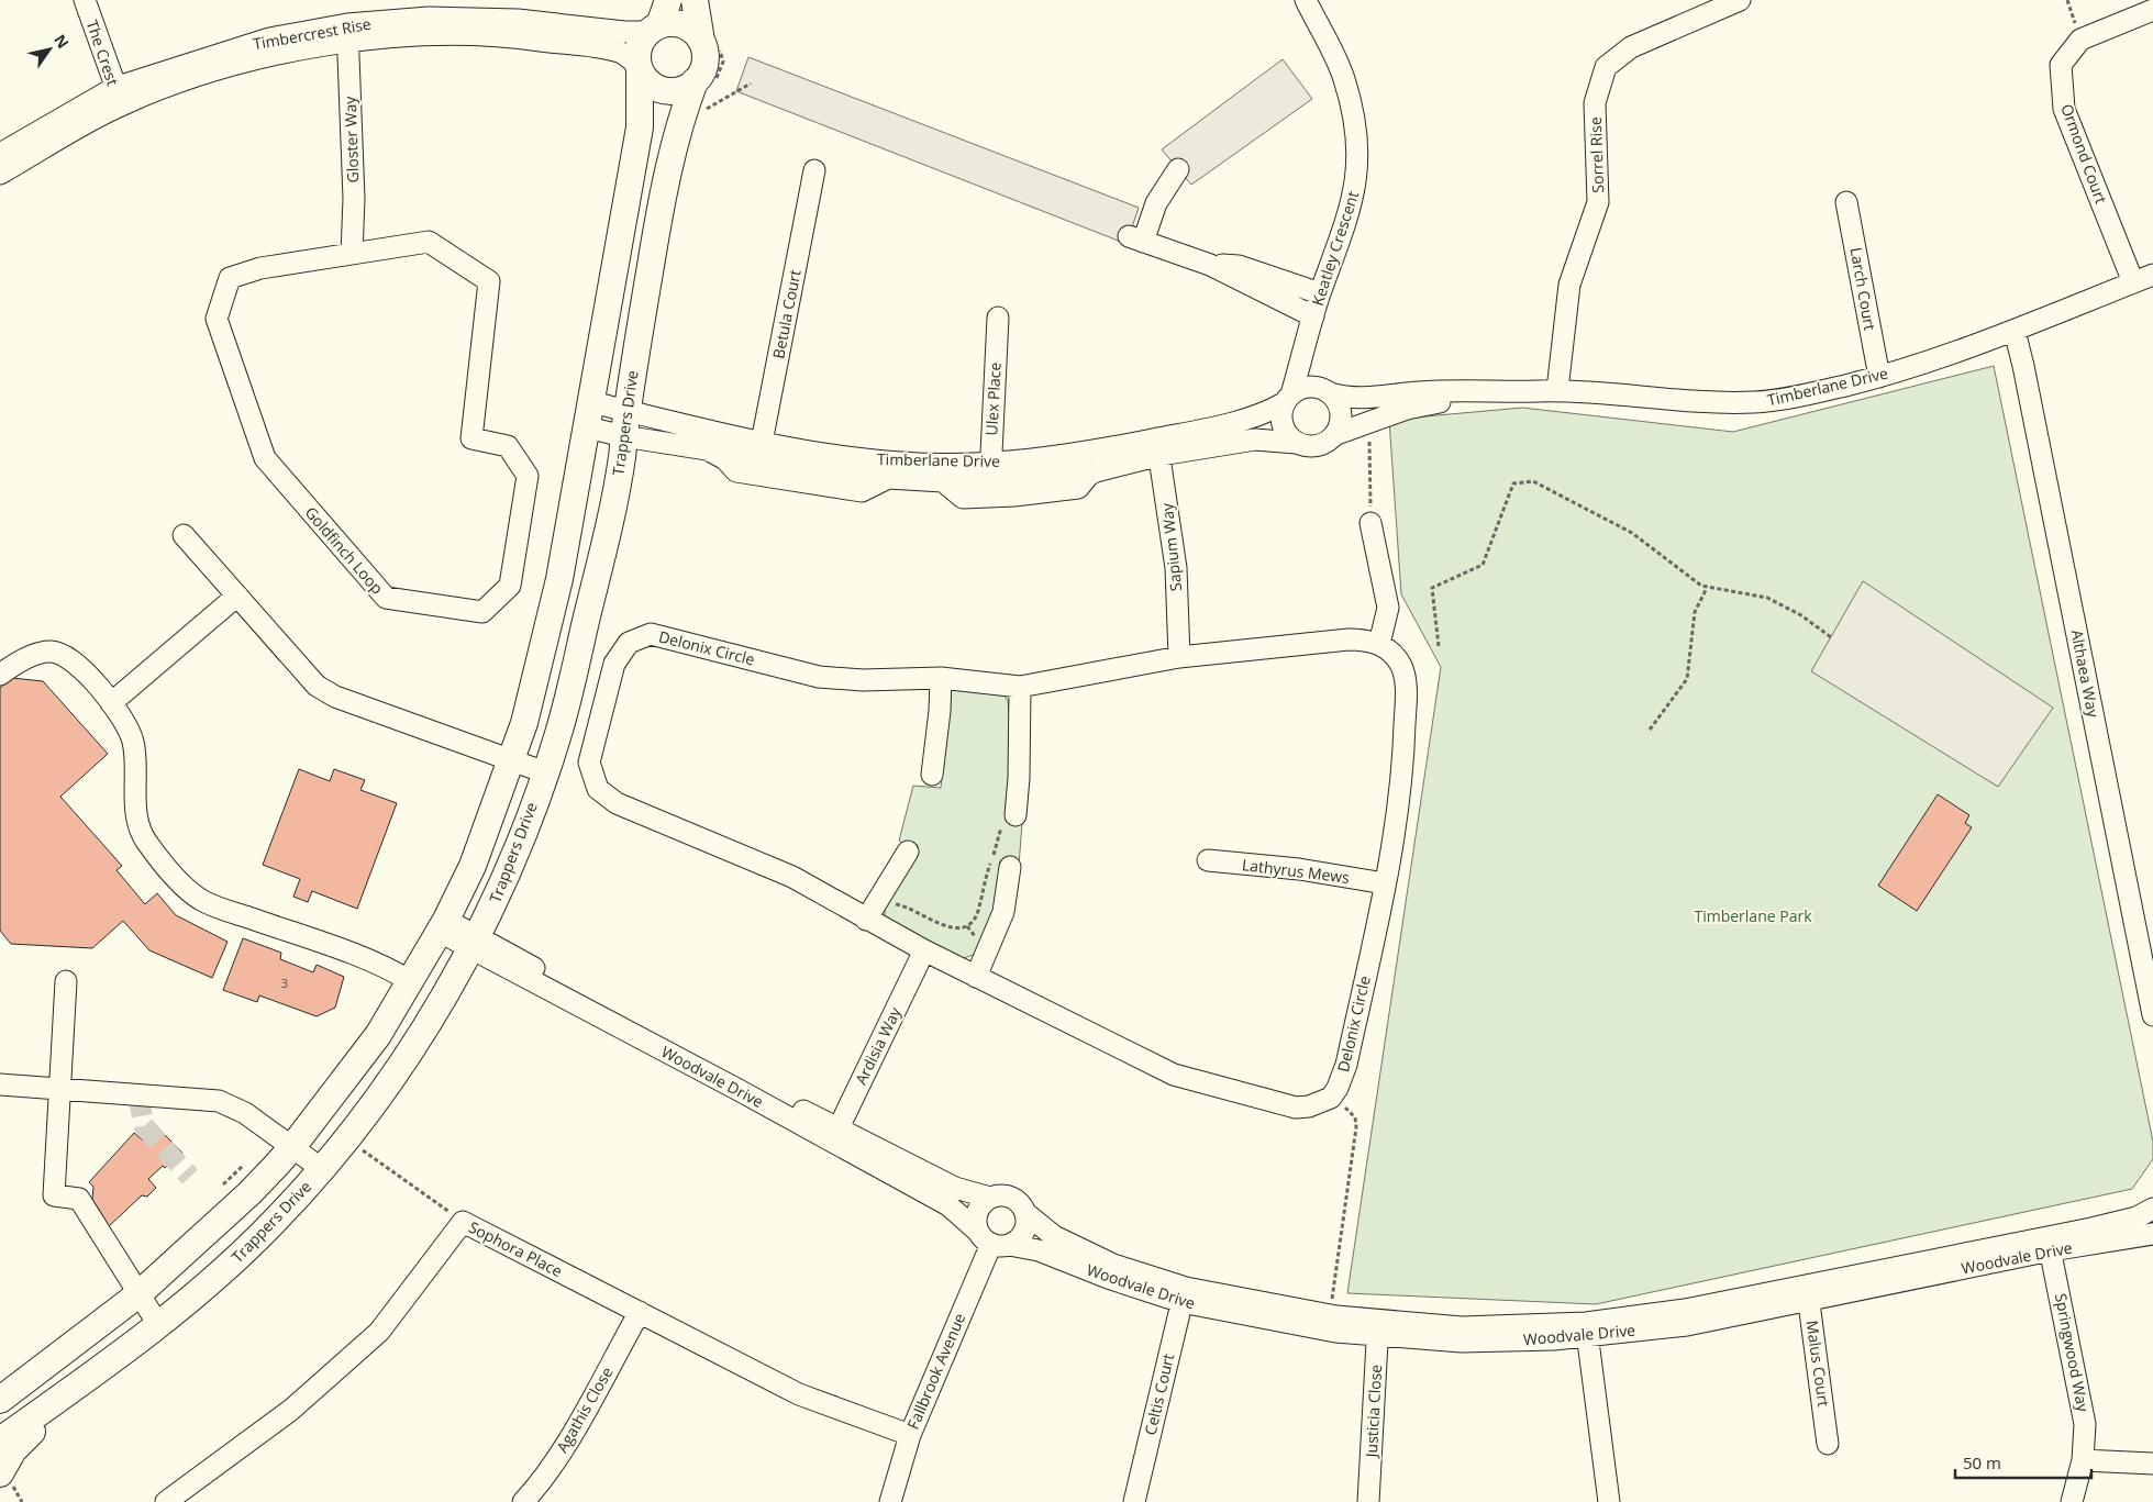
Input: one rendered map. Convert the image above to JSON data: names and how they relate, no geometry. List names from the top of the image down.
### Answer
{
  "streets": {
    "main road": ["Trappers Drive"],
    "street": [
      "Timbercrest Rise",
      "The Crest",
      "Gloster Way",
      "Ormond Court",
      "Sorrel Rise",
      "Keatley Crescent",
      "Larch Court",
      "Betula Court",
      "Timberlane Drive",
      "Ulex Place",
      "Sapium Way",
      "Goldfinch Loop",
      "Delonix Circle",
      "Althaea Way",
      "Lathyrus Mews",
      "Ardisia Way",
      "Woodvale Drive",
      "Sophora Place",
      "Springwood Way",
      "Malus Court",
      "Fallbrook Avenue",
      "Celtis Court",
      "Agathis Close",
      "Justicia Close"
    ]
  },
  "crossings": [
    ["Timbercrest Rise", "The Crest"],
    ["Timbercrest Rise", "Gloster Way"],
    ["Timbercrest Rise", "Trappers Drive"],
    ["Gloster Way", "Goldfinch Loop"],
    ["Ormond Court", "Timberlane Drive"],
    ["Sorrel Rise", "Timberlane Drive"],
    ["Keatley Crescent", "Timberlane Drive"],
    ["Larch Court", "Timberlane Drive"],
    ["Betula Court", "Timberlane Drive"],
    ["Timberlane Drive", "Ulex Place"],
    ["Timberlane Drive", "Trappers Drive"],
    ["Timberlane Drive", "Sapium Way"],
    ["Timberlane Drive", "Althaea Way"],
    ["Trappers Drive", "Woodvale Drive"],
    ["Sapium Way", "Delonix Circle"],
    ["Delonix Circle", "Lathyrus Mews"],
    ["Delonix Circle", "Ardisia Way"],
    ["Ardisia Way", "Woodvale Drive"],
    ["Woodvale Drive", "Springwood Way"],
    ["Woodvale Drive", "Malus Court"],
    ["Woodvale Drive", "Fallbrook Avenue"],
    ["Woodvale Drive", "Celtis Court"],
    ["Woodvale Drive", "Justicia Close"],
    ["Sophora Place", "Fallbrook Avenue"],
    ["Sophora Place", "Agathis Close"]
  ],
  "parks": ["Timberlane Park"],
  "house_numbers": ["3"],
  "scale_bar": "50 m",
  "north": "top right"
}
